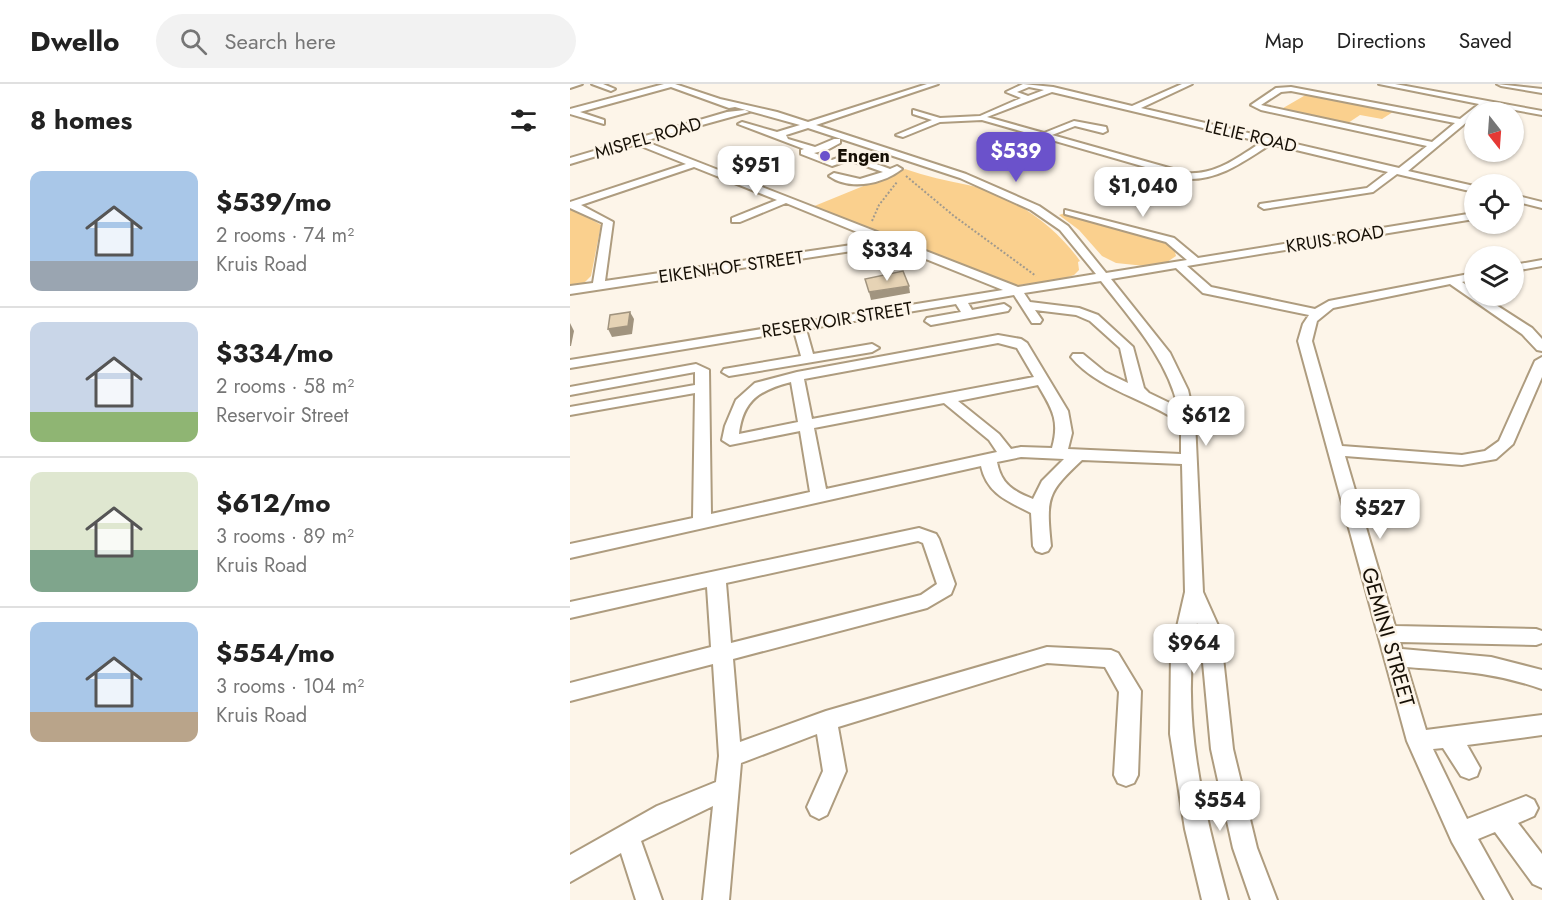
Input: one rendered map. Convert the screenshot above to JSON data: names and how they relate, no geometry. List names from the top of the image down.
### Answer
{
  "streets": {
    "street": [
      "LELIE ROAD",
      "MISPEL ROAD",
      "KRUIS ROAD",
      "EIKENHOF STREET",
      "RESERVOIR STREET",
      "GEMINI STREET"
    ]
  },
  "crossings": [
    ["KRUIS ROAD", "RESERVOIR STREET"]
  ],
  "places": ["Engen"],
  "north": "bottom",
  "page": {
    "header": "Dwello",
    "search": "Search here",
    "nav": ["Map", "Directions", "Saved"],
    "heading": "8 homes",
    "price": [
      "$539",
      "$951",
      "$1,040",
      "$334",
      "$612",
      "$527",
      "$964",
      "$554"
    ],
    "list": [
      {
        "name": "$539/mo",
        "note": "2 rooms · 74 m² · Kruis Road"
      },
      {
        "name": "$334/mo",
        "note": "2 rooms · 58 m² · Reservoir Street"
      },
      {
        "name": "$612/mo",
        "note": "3 rooms · 89 m² · Kruis Road"
      },
      {
        "name": "$554/mo",
        "note": "3 rooms · 104 m² · Kruis Road"
      }
    ]
  }
}
